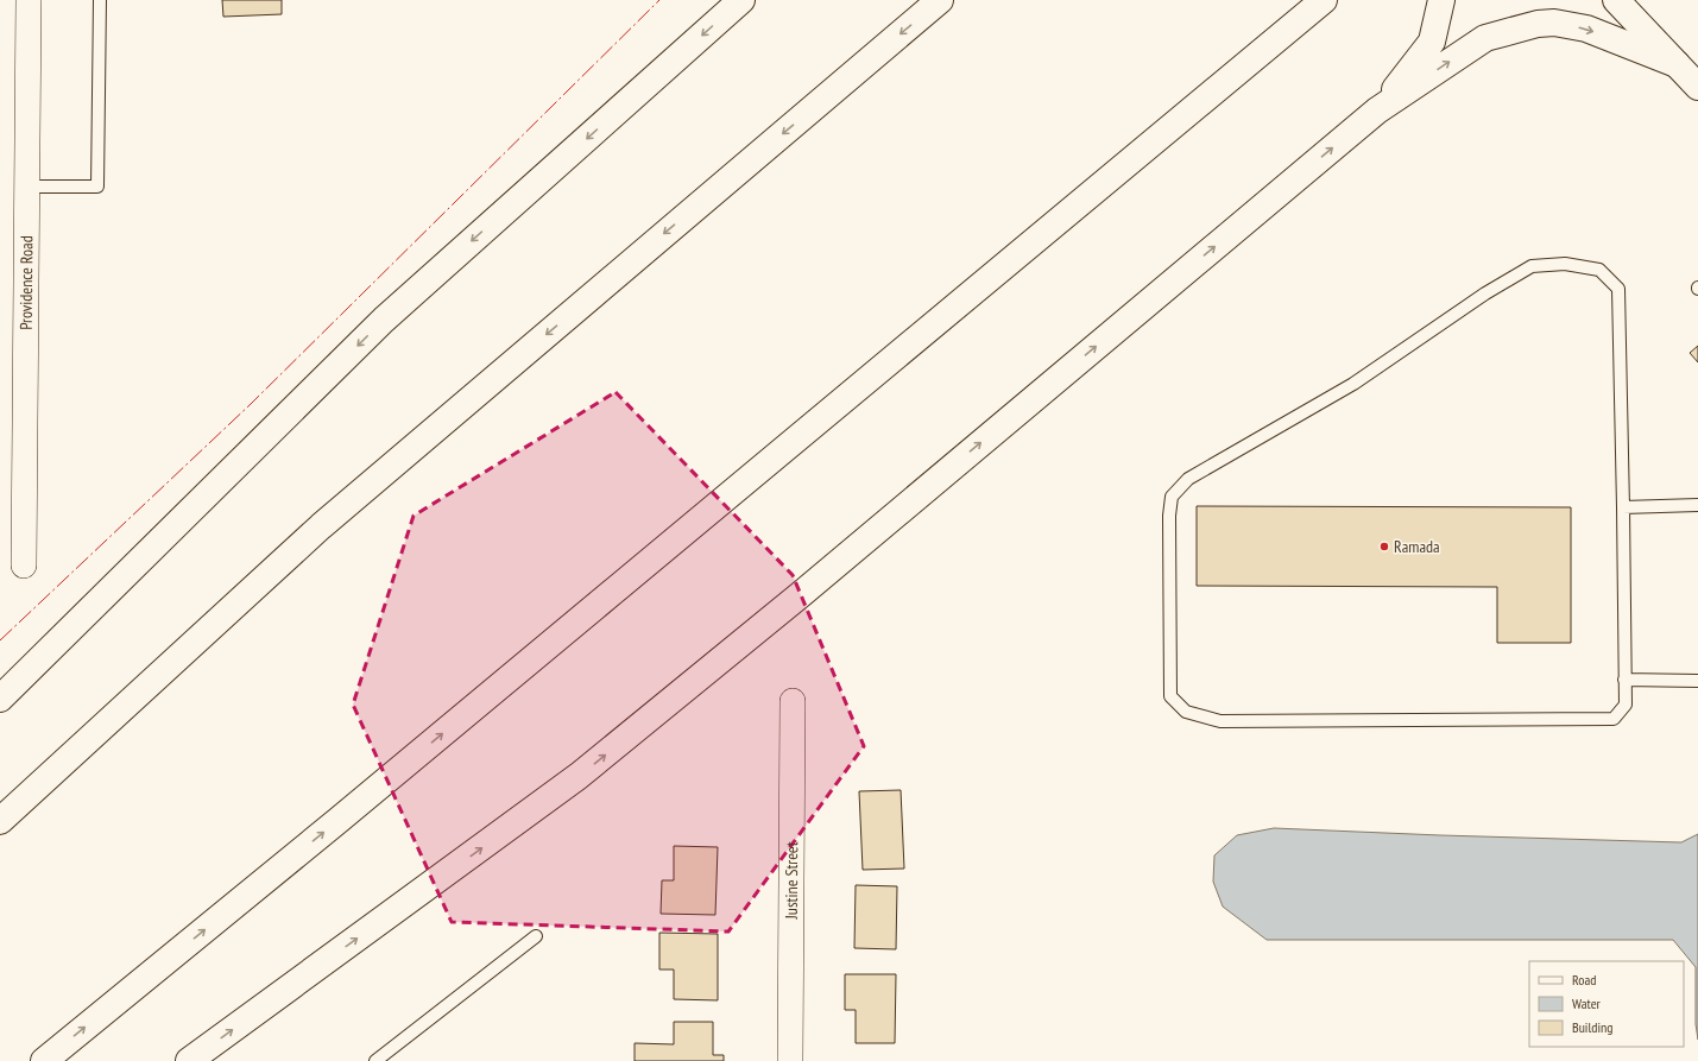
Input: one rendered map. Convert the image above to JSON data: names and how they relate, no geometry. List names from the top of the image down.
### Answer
{
  "streets": {
    "street": ["Providence Road", "Justine Street"]
  },
  "places": ["Ramada"],
  "legend": ["Road", "Water", "Building"]
}
